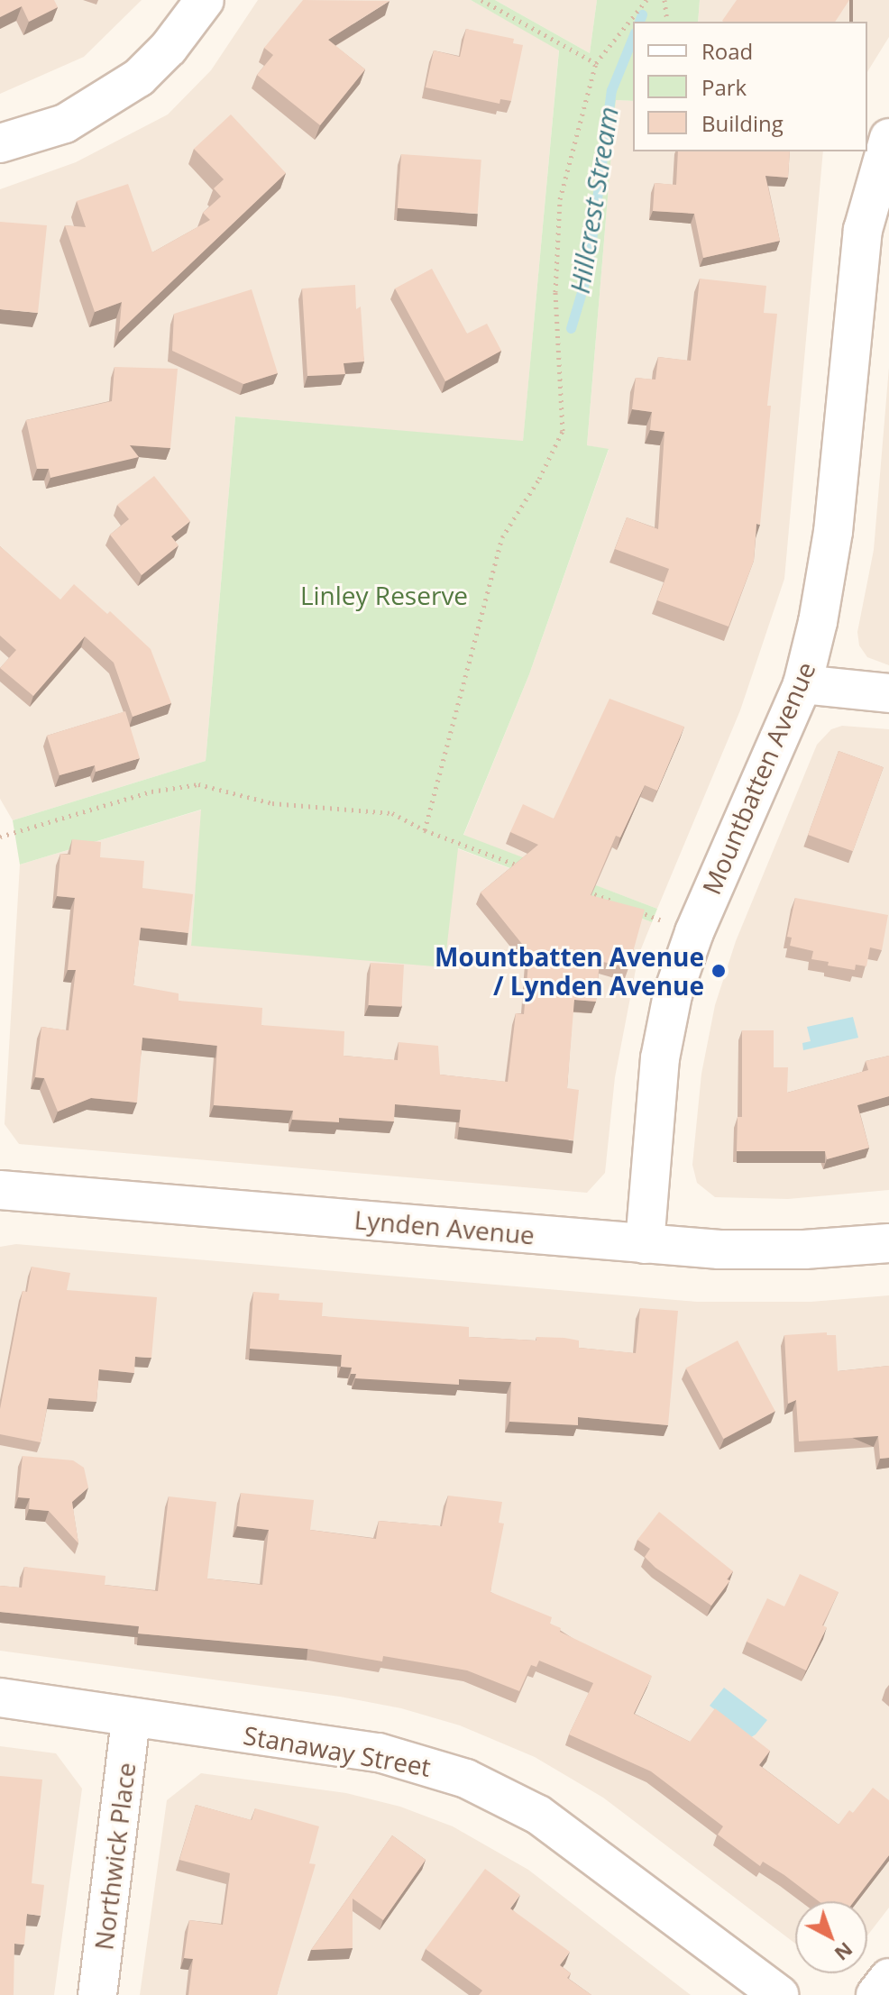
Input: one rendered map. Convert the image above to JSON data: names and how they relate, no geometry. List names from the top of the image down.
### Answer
{
  "streets": {
    "street": [
      "Mountbatten Avenue",
      "Lynden Avenue",
      "Stanaway Street",
      "Northwick Place"
    ]
  },
  "crossings": [
    ["Mountbatten Avenue", "Lynden Avenue"],
    ["Stanaway Street", "Northwick Place"]
  ],
  "water": ["Hillcrest Stream"],
  "parks": ["Linley Reserve"],
  "places": ["Mountbatten Avenue / Lynden Avenue"],
  "legend": ["Road", "Park", "Building"],
  "north": "bottom right"
}
